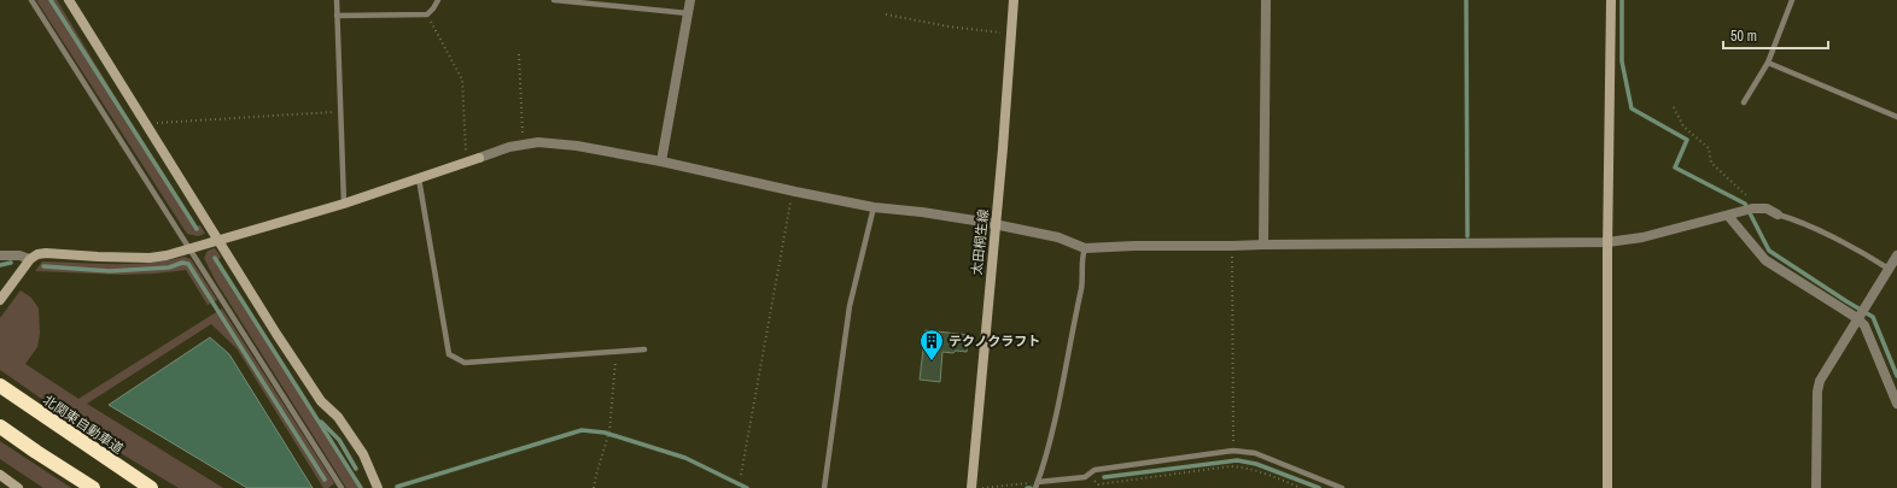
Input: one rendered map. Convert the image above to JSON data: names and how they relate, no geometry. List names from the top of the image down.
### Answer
{
  "streets": {
    "highway": ["北関東自動車道"],
    "street": ["太田桐生線"]
  },
  "places": {
    "building": ["テクノクラフト"]
  },
  "scale_bar": "50 m"
}
